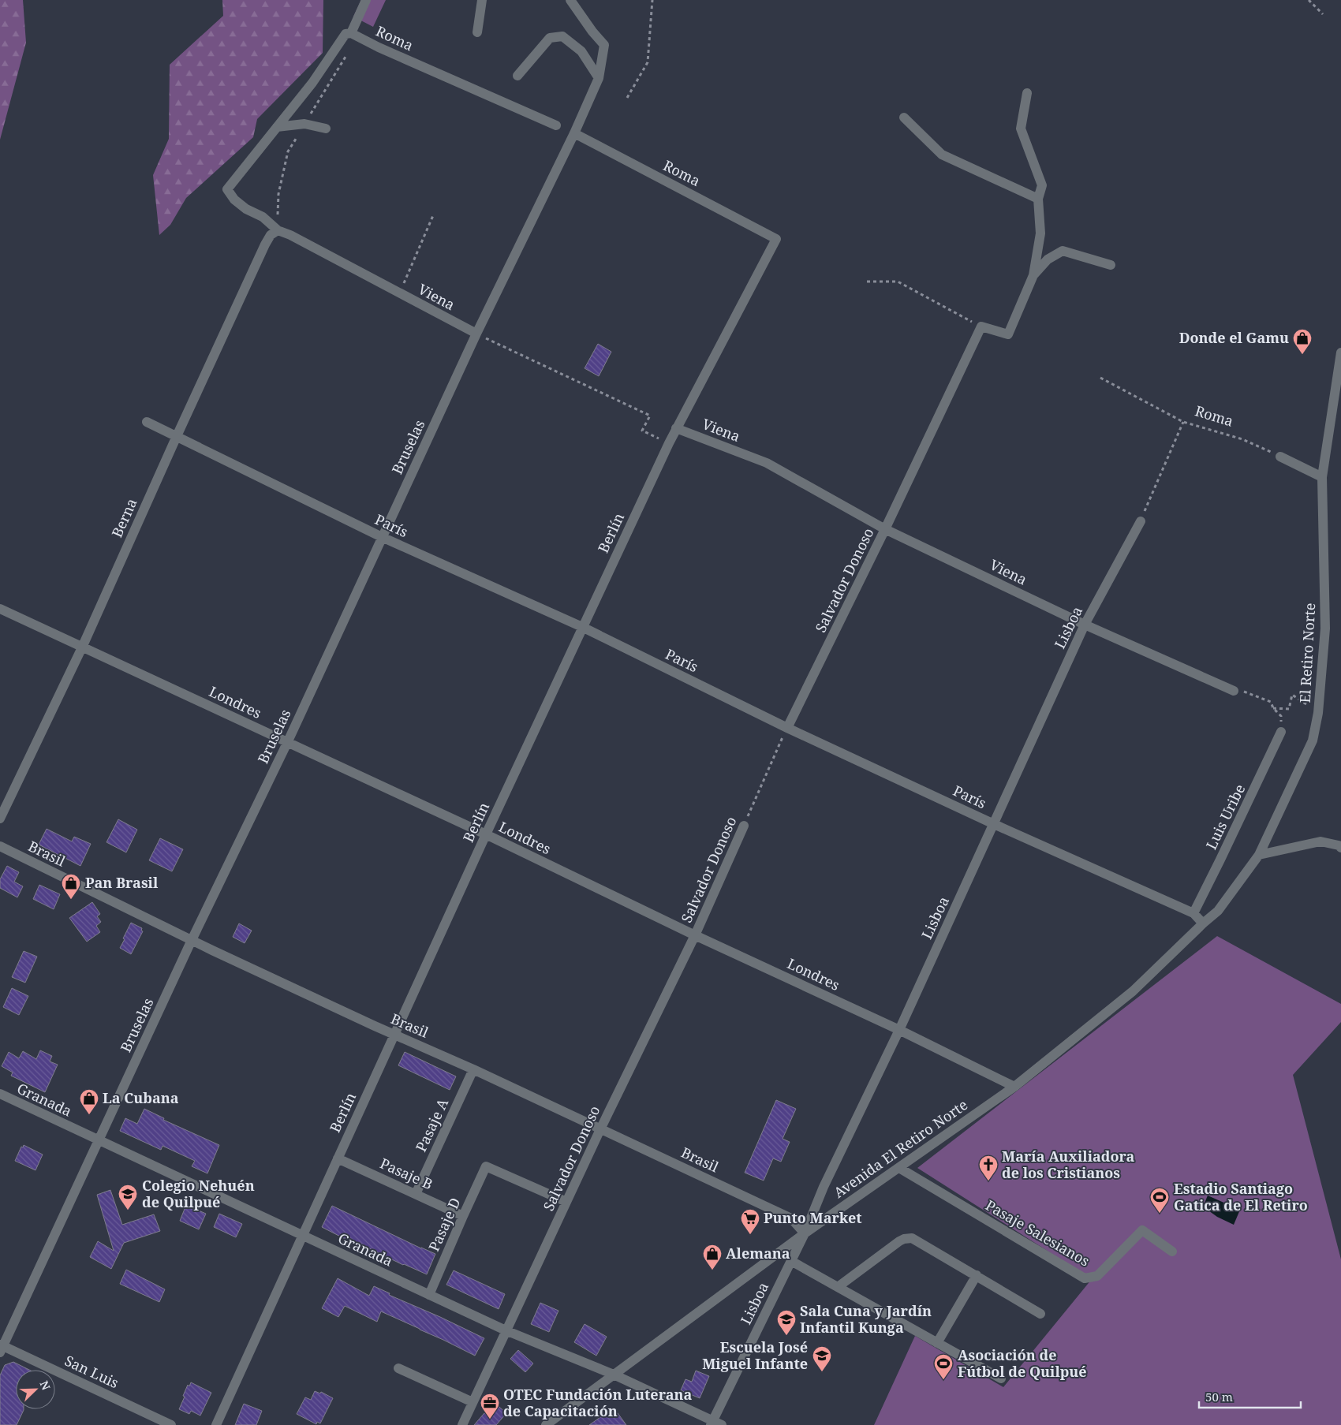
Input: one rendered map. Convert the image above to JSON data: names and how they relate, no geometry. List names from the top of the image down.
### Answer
{
  "streets": {
    "street": [
      "Roma",
      "Viena",
      "Bruselas",
      "Berna",
      "París",
      "Berlín",
      "Salvador Donoso",
      "Lisboa",
      "El Retiro Norte",
      "Londres",
      "Luis Uribe",
      "Brasil",
      "Granada",
      "Pasaje A",
      "Avenida El Retiro Norte",
      "Pasaje B",
      "Pasaje D",
      "Pasaje Salesianos",
      "San Luis"
    ]
  },
  "crossings": [
    ["Roma", "Bruselas"],
    ["Roma", "Berlín"],
    ["Viena", "Bruselas"],
    ["Viena", "Berna"],
    ["Viena", "Berlín"],
    ["Viena", "Salvador Donoso"],
    ["Viena", "Lisboa"],
    ["Bruselas", "París"],
    ["Bruselas", "Londres"],
    ["Bruselas", "Brasil"],
    ["Bruselas", "Granada"],
    ["Bruselas", "San Luis"],
    ["Berna", "París"],
    ["Berna", "Londres"],
    ["París", "Berlín"],
    ["París", "Salvador Donoso"],
    ["París", "Lisboa"],
    ["París", "El Retiro Norte"],
    ["París", "Luis Uribe"],
    ["París", "Avenida El Retiro Norte"],
    ["Berlín", "Londres"],
    ["Berlín", "Brasil"],
    ["Berlín", "Granada"],
    ["Berlín", "Pasaje B"],
    ["Salvador Donoso", "Londres"],
    ["Salvador Donoso", "Brasil"],
    ["Salvador Donoso", "Granada"],
    ["Salvador Donoso", "Pasaje D"],
    ["Lisboa", "Londres"],
    ["Lisboa", "Brasil"],
    ["Lisboa", "Granada"],
    ["Lisboa", "Avenida El Retiro Norte"],
    ["El Retiro Norte", "Avenida El Retiro Norte"],
    ["Londres", "Avenida El Retiro Norte"],
    ["Brasil", "Pasaje A"],
    ["Brasil", "Avenida El Retiro Norte"],
    ["Granada", "Avenida El Retiro Norte"],
    ["Granada", "Pasaje D"],
    ["Pasaje A", "Pasaje B"],
    ["Avenida El Retiro Norte", "Pasaje Salesianos"],
    ["Pasaje B", "Pasaje D"]
  ],
  "places": {
    "shop": [
      "Donde el Gamu",
      "Pan Brasil",
      "La Cubana",
      "Alemana"
    ],
    "church": ["María Auxiliadora de los Cristianos"],
    "school or university": ["Colegio Nehuén de Quilpué", "Sala Cuna y Jardín Infantil Kunga", "Escuela José Miguel Infante"],
    "sports": ["Estadio Santiago Gatica de El Retiro", "Asociación de Fútbol de Quilpué"],
    "supermarket": ["Punto Market"],
    "office": ["OTEC Fundación Luterana de Capacitación"]
  },
  "scale_bar": "50 m",
  "north": "top right"
}
